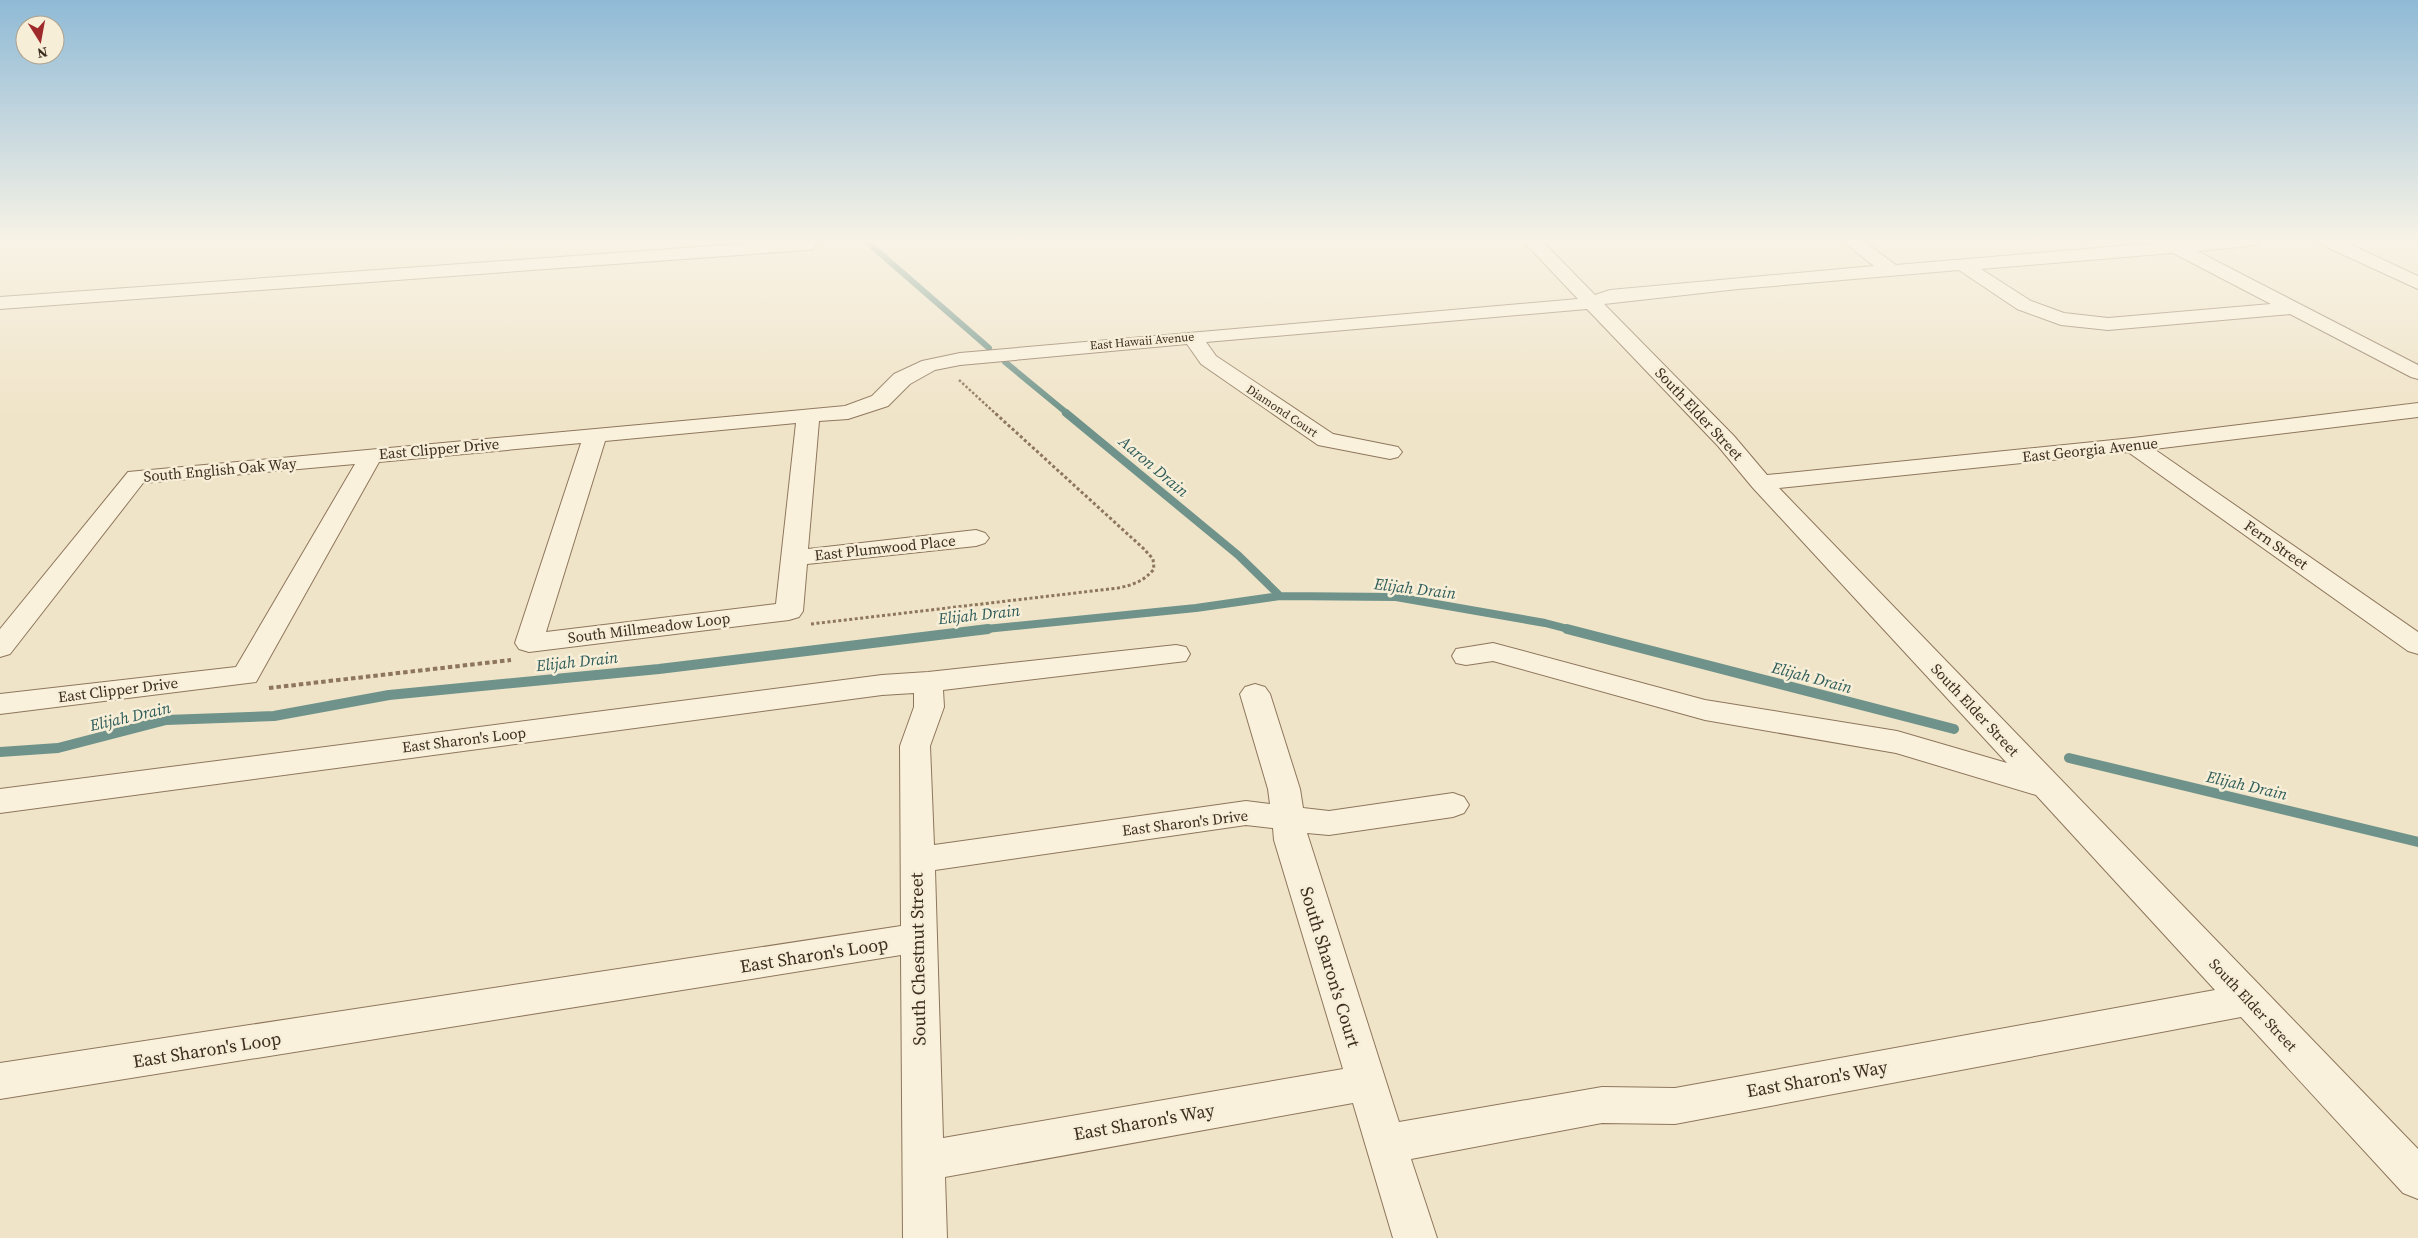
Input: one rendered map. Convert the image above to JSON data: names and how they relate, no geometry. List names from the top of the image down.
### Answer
{
  "streets": {
    "street": [
      "East Hawaii Avenue",
      "Diamond Court",
      "South Elder Street",
      "East Clipper Drive",
      "East Georgia Avenue",
      "South English Oak Way",
      "Fern Street",
      "East Plumwood Place",
      "South Millmeadow Loop",
      "East Sharon's Loop",
      "East Sharon's Drive",
      "South Chestnut Street",
      "South Sharon's Court",
      "East Sharon's Way"
    ]
  },
  "crossings": [
    ["East Hawaii Avenue", "Diamond Court"],
    ["East Hawaii Avenue", "South Elder Street"],
    ["East Hawaii Avenue", "East Clipper Drive"],
    ["South Elder Street", "East Georgia Avenue"],
    ["South Elder Street", "East Sharon's Way"],
    ["East Clipper Drive", "South English Oak Way"],
    ["East Clipper Drive", "South Millmeadow Loop"],
    ["East Georgia Avenue", "Fern Street"],
    ["East Plumwood Place", "South Millmeadow Loop"],
    ["East Sharon's Loop", "South Chestnut Street"],
    ["East Sharon's Drive", "South Chestnut Street"],
    ["East Sharon's Drive", "South Sharon's Court"],
    ["South Chestnut Street", "East Sharon's Way"],
    ["South Sharon's Court", "East Sharon's Way"]
  ],
  "water": ["Aaron Drain", "Elijah Drain"],
  "north": "bottom"
}
